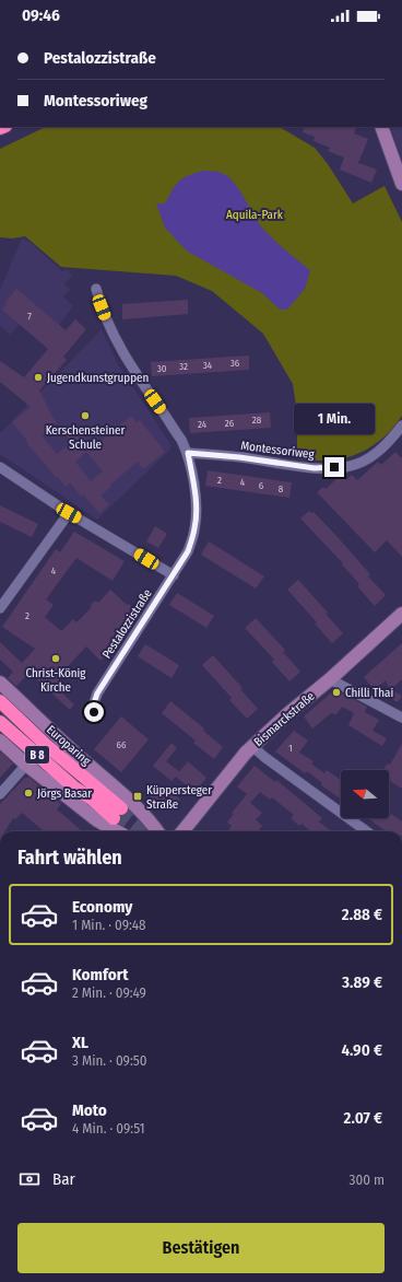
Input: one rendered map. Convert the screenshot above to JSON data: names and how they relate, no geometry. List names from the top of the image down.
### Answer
{
  "streets": {
    "highway": ["Europaring", "B 8"],
    "main road": ["Bismarckstraße"],
    "street": ["Montessoriweg", "Pestalozzistraße"]
  },
  "crossings": [
    ["Montessoriweg", "Pestalozzistraße"]
  ],
  "parks": ["Aquila-Park"],
  "places": {
    "other": [
      "Jugendkunstgruppen",
      "Kerschensteiner Schule",
      "Christ-König Kirche",
      "Chilli Thai",
      "Jörgs Basar"
    ],
    "transit": ["Küppersteger Straße"]
  },
  "house_numbers": [
    "7",
    "36",
    "34",
    "32",
    "30",
    "28",
    "26",
    "24",
    "2",
    "4",
    "6",
    "8",
    "4",
    "2",
    "66",
    "1"
  ],
  "north": "left",
  "page": {
    "status": "09:46",
    "banner": ["Pestalozzistraße", "Montessoriweg"],
    "bubble": "1 Min.",
    "heading": "Fahrt wählen",
    "list": [
      {
        "name": "Economy",
        "note": "1 Min. · 09:48",
        "value": "2.88 €"
      },
      {
        "name": "Komfort",
        "note": "2 Min. · 09:49",
        "value": "3.89 €"
      },
      {
        "name": "XL",
        "note": "3 Min. · 09:50",
        "value": "4.90 €"
      },
      {
        "name": "Moto",
        "note": "4 Min. · 09:51",
        "value": "2.07 €"
      }
    ],
    "pay": ["Bar", "300 m"],
    "buttons": "Bestätigen"
  }
}
